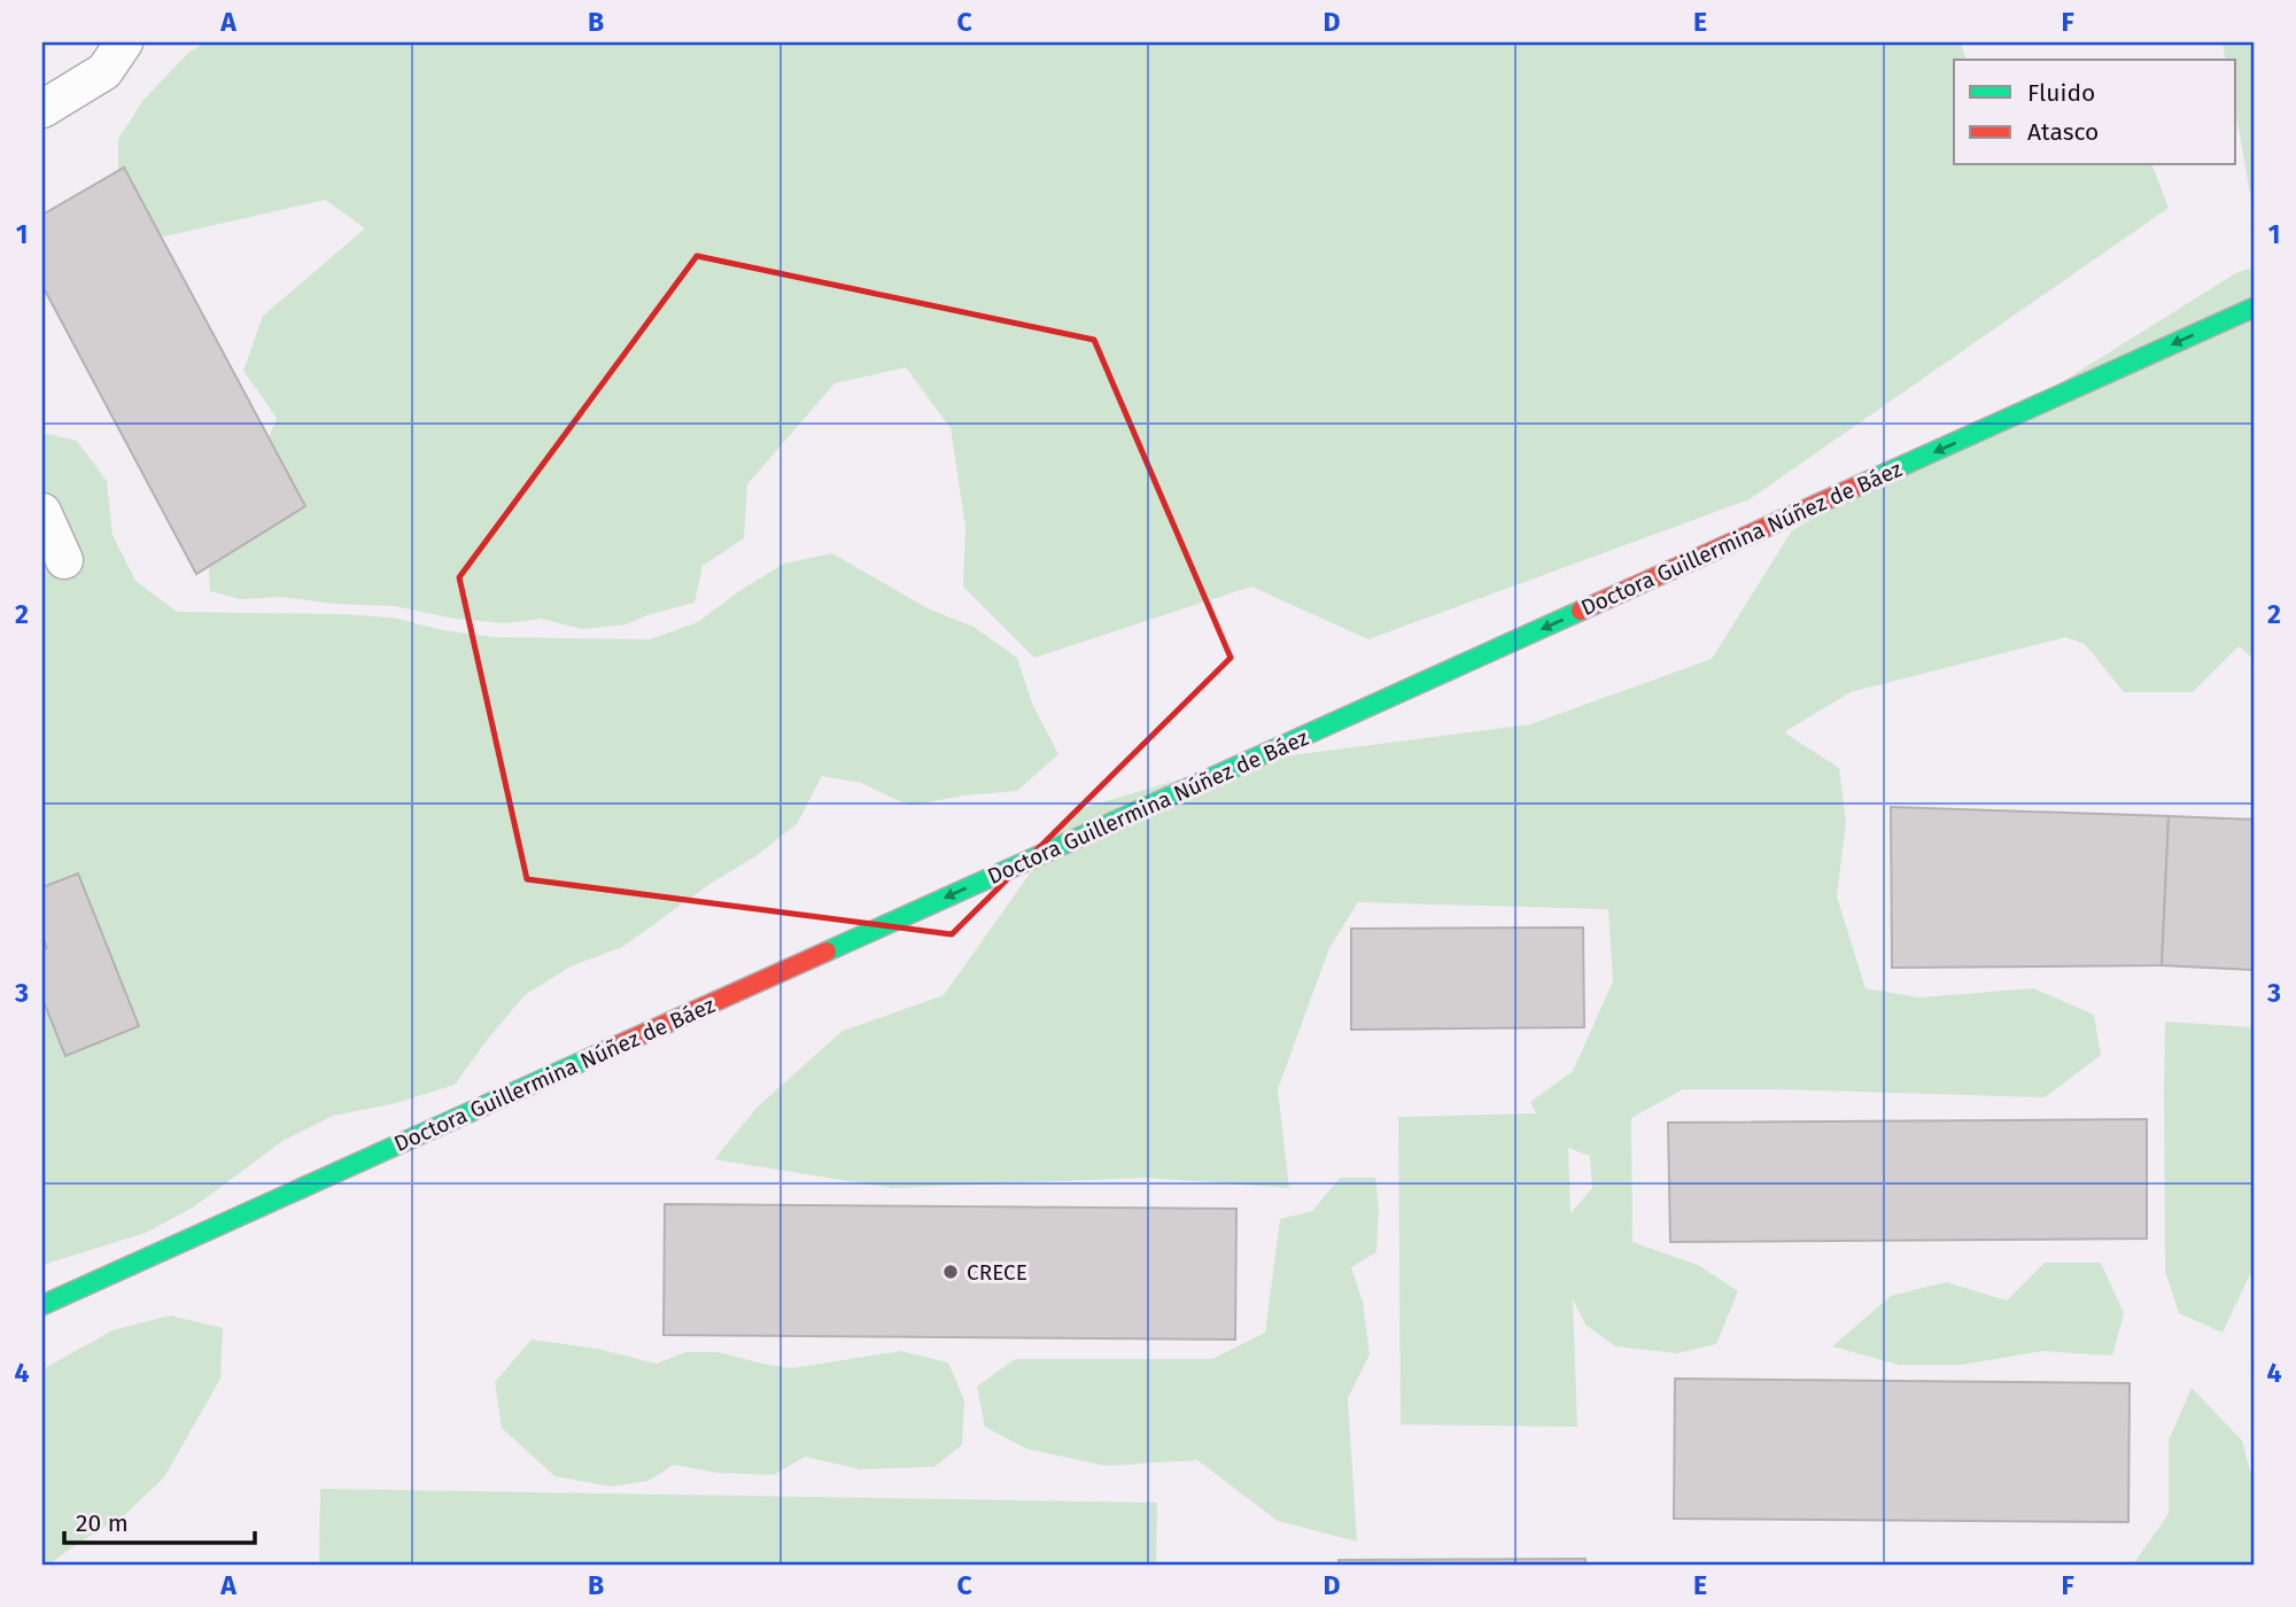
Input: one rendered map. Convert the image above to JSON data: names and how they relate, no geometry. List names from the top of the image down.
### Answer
{
  "streets": {
    "street": ["Doctora Guillermina Núñez de Báez"]
  },
  "one_way": ["Doctora Guillermina Núñez de Báez"],
  "places": ["CRECE"],
  "legend": ["Fluido", "Atasco"],
  "scale_bar": "20 m",
  "grid": {
    "columns": [
      "A",
      "B",
      "C",
      "D",
      "E",
      "F"
    ],
    "rows": [
      "1",
      "2",
      "3",
      "4"
    ]
  }
}
